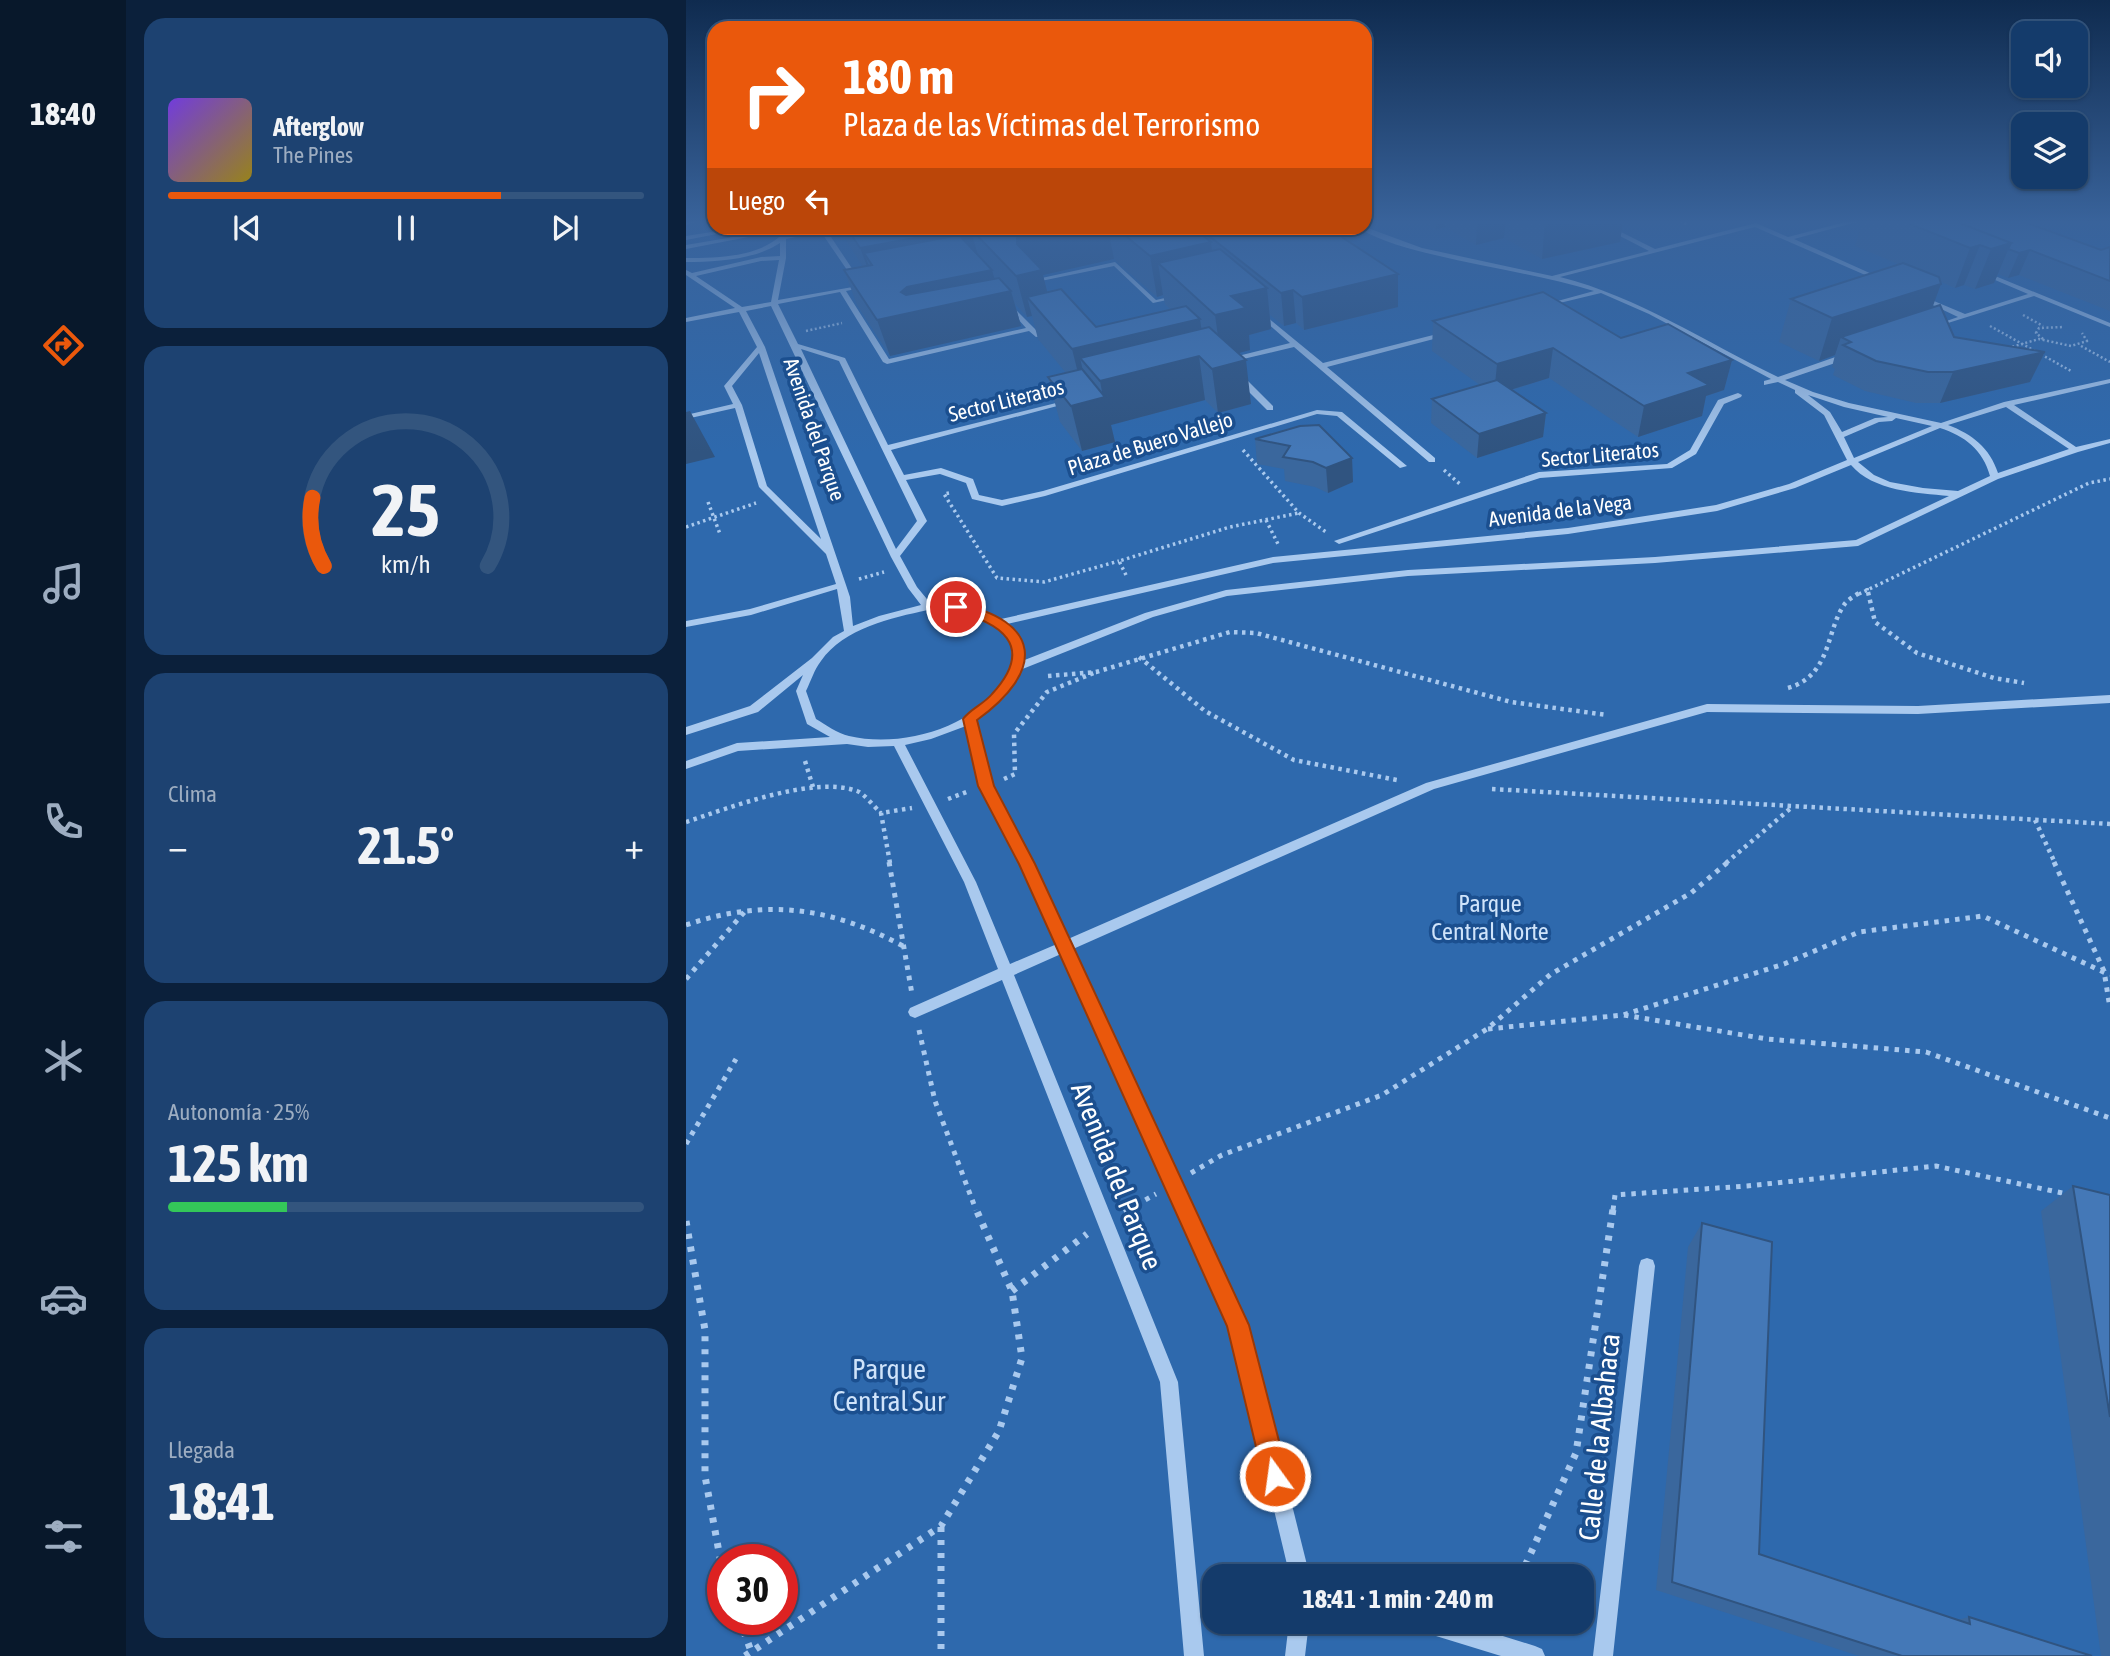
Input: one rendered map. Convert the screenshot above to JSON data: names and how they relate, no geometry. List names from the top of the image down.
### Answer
{
  "streets": {
    "street": [
      "Sector Literatos",
      "Avenida del Parque",
      "Plaza de Buero Vallejo",
      "Avenida de la Vega",
      "Calle de la Albahaca"
    ]
  },
  "crossings": [
    ["Avenida del Parque", "Avenida de la Vega"]
  ],
  "parks": ["Parque Central Norte", "Parque Central Sur"],
  "page": {
    "tabs": "18:40",
    "turn": ["180 m", "Plaza de las Víctimas del Terrorismo"],
    "song": ["Afterglow", "The Pines"],
    "then": "Luego",
    "tile": [
      "Clima",
      ["Autonomía · 25%", "125 km"],
      ["Llegada", "18:41"]
    ],
    "heat": ["−", "21.5°", "+"],
    "limit": "30",
    "trip": "18:41 · 1 min · 240 m",
    "gauge": ["25", "km/h"]
  }
}
